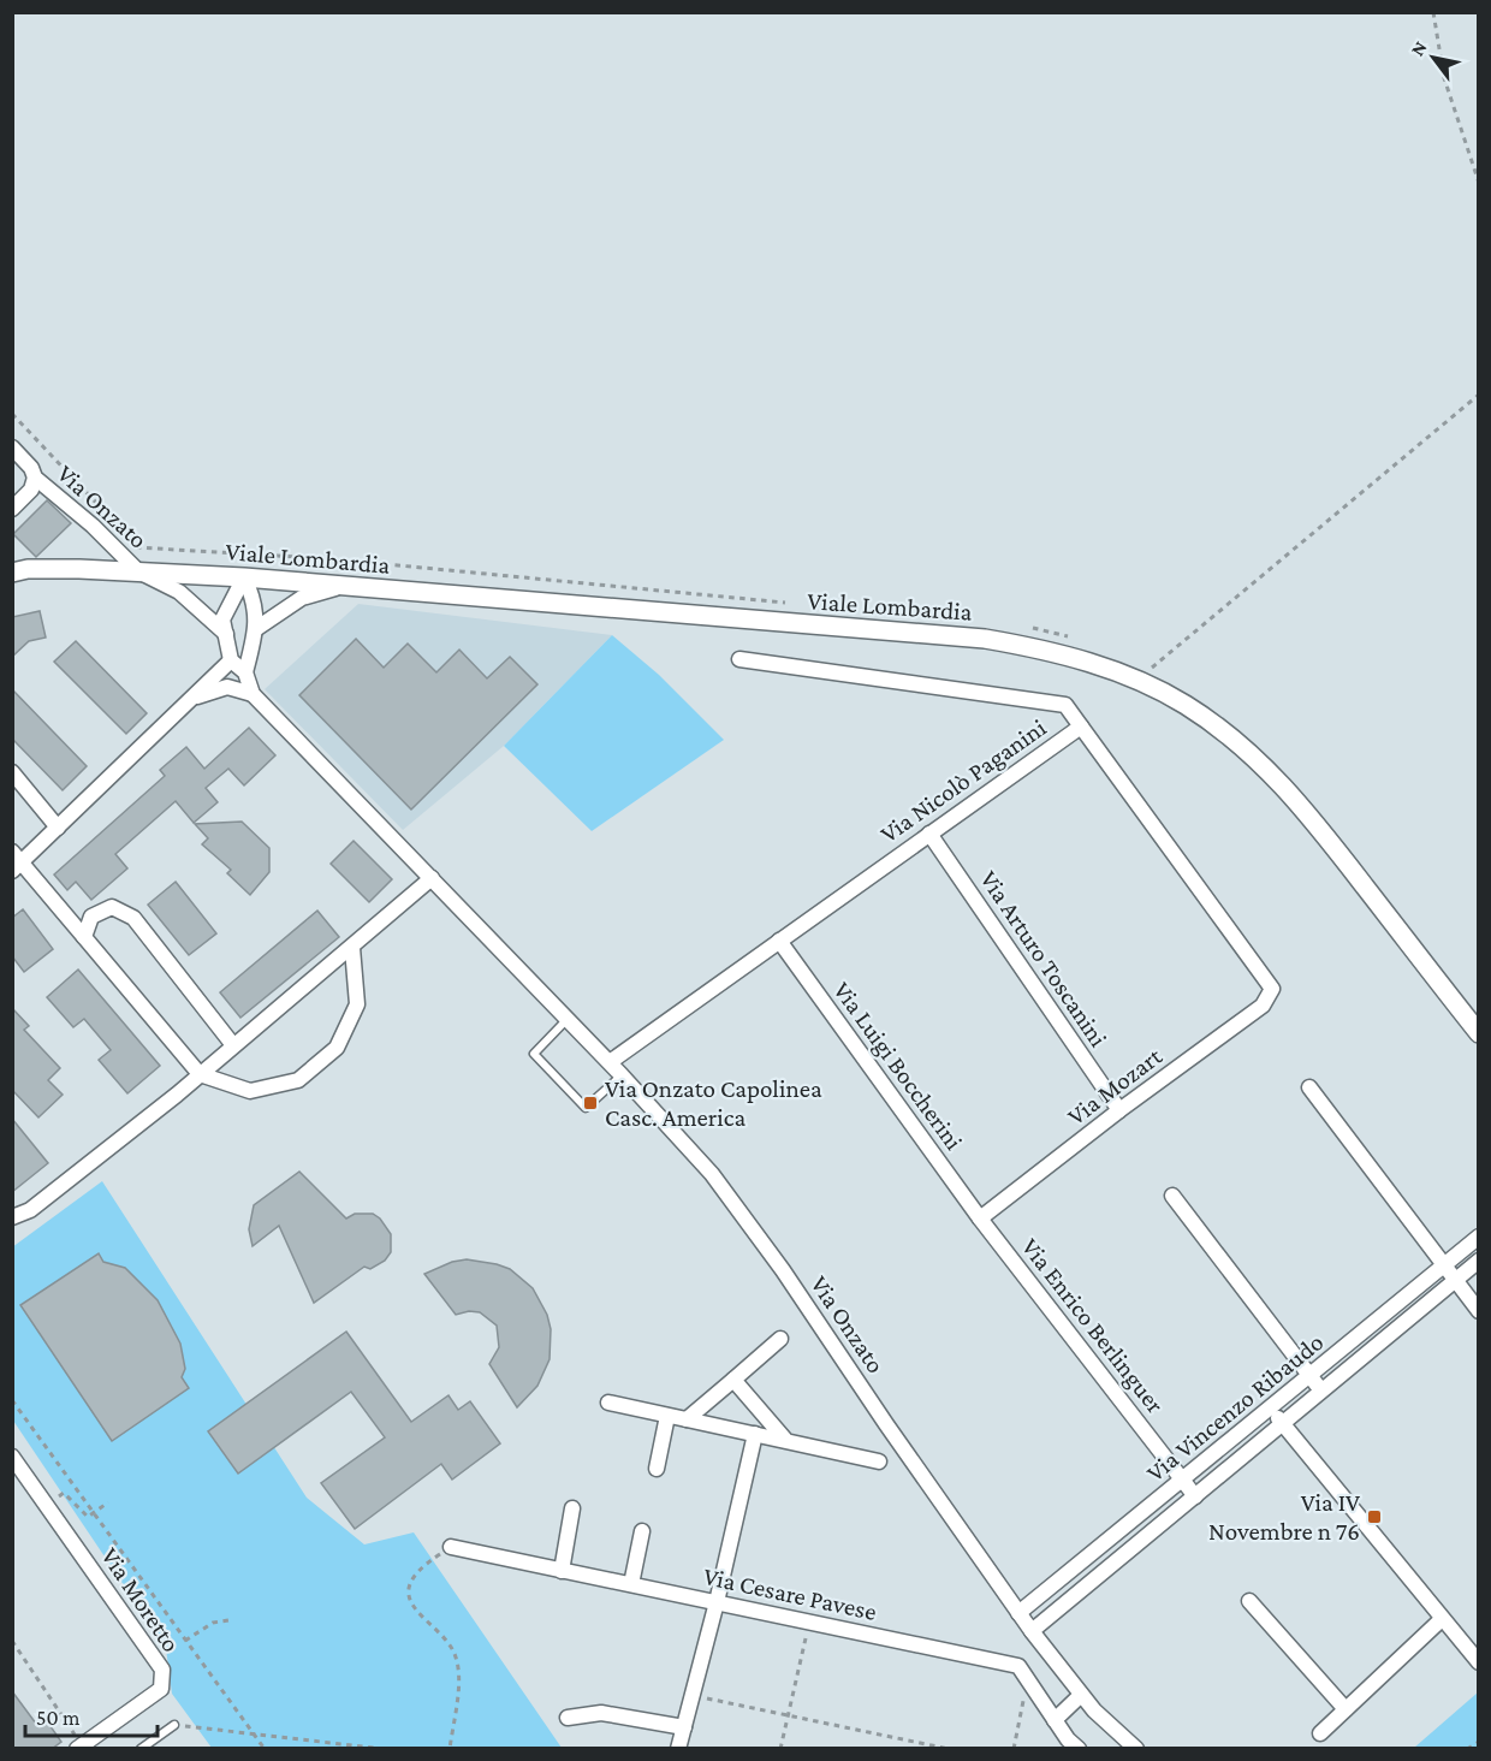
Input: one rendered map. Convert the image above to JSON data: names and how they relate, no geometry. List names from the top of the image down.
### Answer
{
  "streets": {
    "street": [
      "Via Onzato",
      "Viale Lombardia",
      "Via Nicolò Paganini",
      "Via Arturo Toscanini",
      "Via Luigi Boccherini",
      "Via Mozart",
      "Via Enrico Berlinguer",
      "Via Vincenzo Ribaudo",
      "Via Cesare Pavese",
      "Via Moretto"
    ]
  },
  "crossings": [
    ["Via Onzato", "Viale Lombardia"],
    ["Via Onzato", "Via Nicolò Paganini"],
    ["Via Onzato", "Via Vincenzo Ribaudo"],
    ["Via Nicolò Paganini", "Via Arturo Toscanini"],
    ["Via Nicolò Paganini", "Via Luigi Boccherini"],
    ["Via Nicolò Paganini", "Via Mozart"],
    ["Via Arturo Toscanini", "Via Mozart"],
    ["Via Luigi Boccherini", "Via Mozart"],
    ["Via Luigi Boccherini", "Via Enrico Berlinguer"],
    ["Via Mozart", "Via Enrico Berlinguer"],
    ["Via Enrico Berlinguer", "Via Vincenzo Ribaudo"]
  ],
  "places": {
    "transit": ["Via Onzato Capolinea Casc. America", "Via IV Novembre n 76"]
  },
  "scale_bar": "50 m",
  "north": "top left"
}
